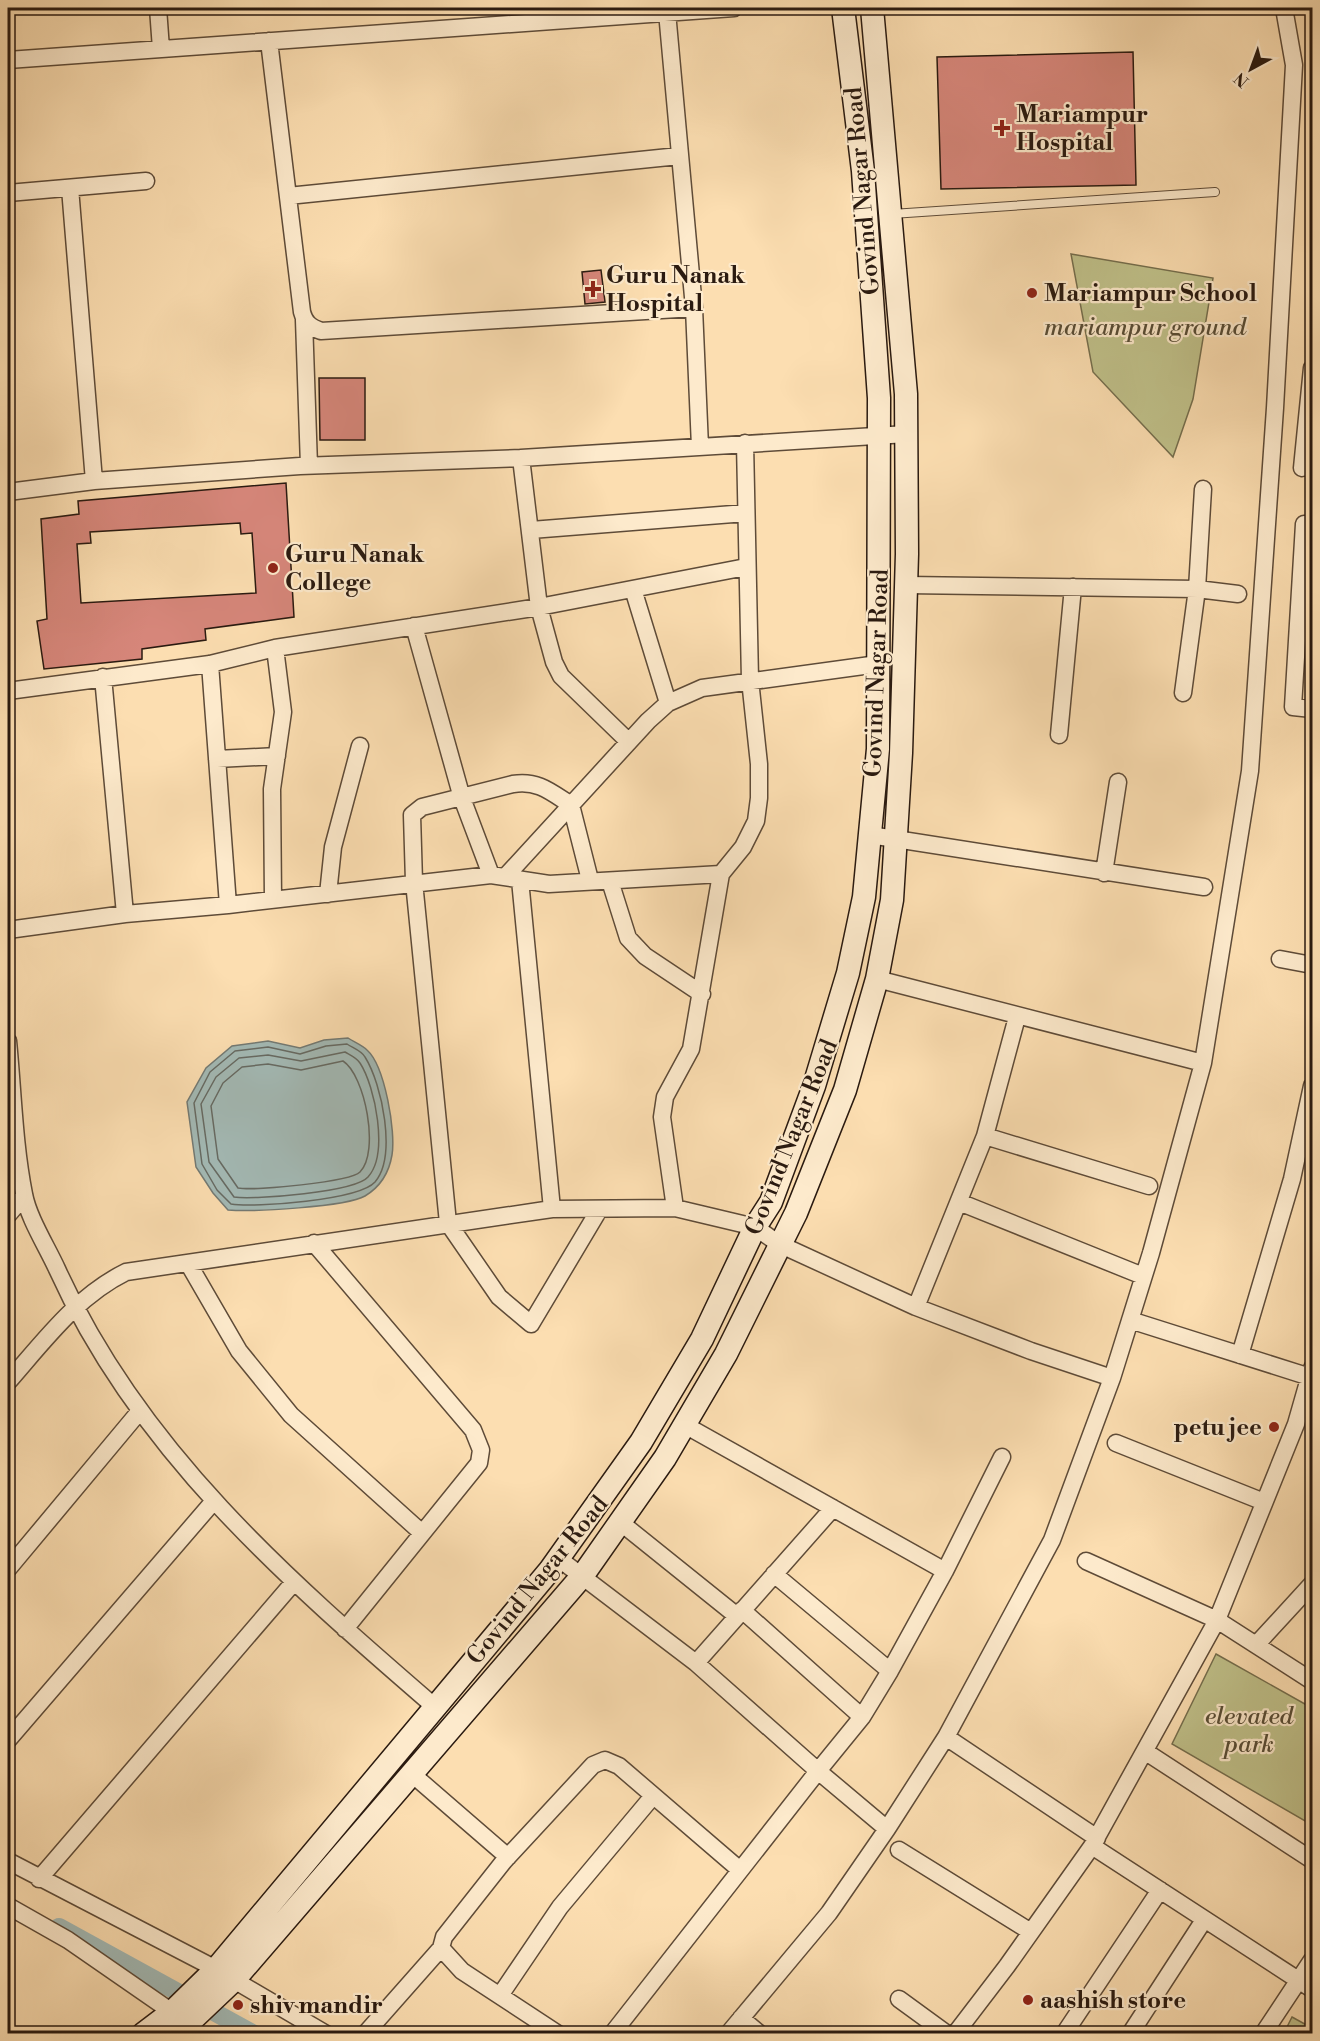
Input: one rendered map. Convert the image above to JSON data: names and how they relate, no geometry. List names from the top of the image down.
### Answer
{
  "streets": {
    "main road": ["Govind Nagar Road"]
  },
  "parks": ["mariampur ground", "elevated park"],
  "places": {
    "health": ["Mariampur Hospital", "Guru Nanak Hospital"],
    "other": [
      "Mariampur School",
      "Guru Nanak College",
      "petu jee",
      "aashish store",
      "shiv mandir"
    ]
  },
  "north": "bottom left"
}
